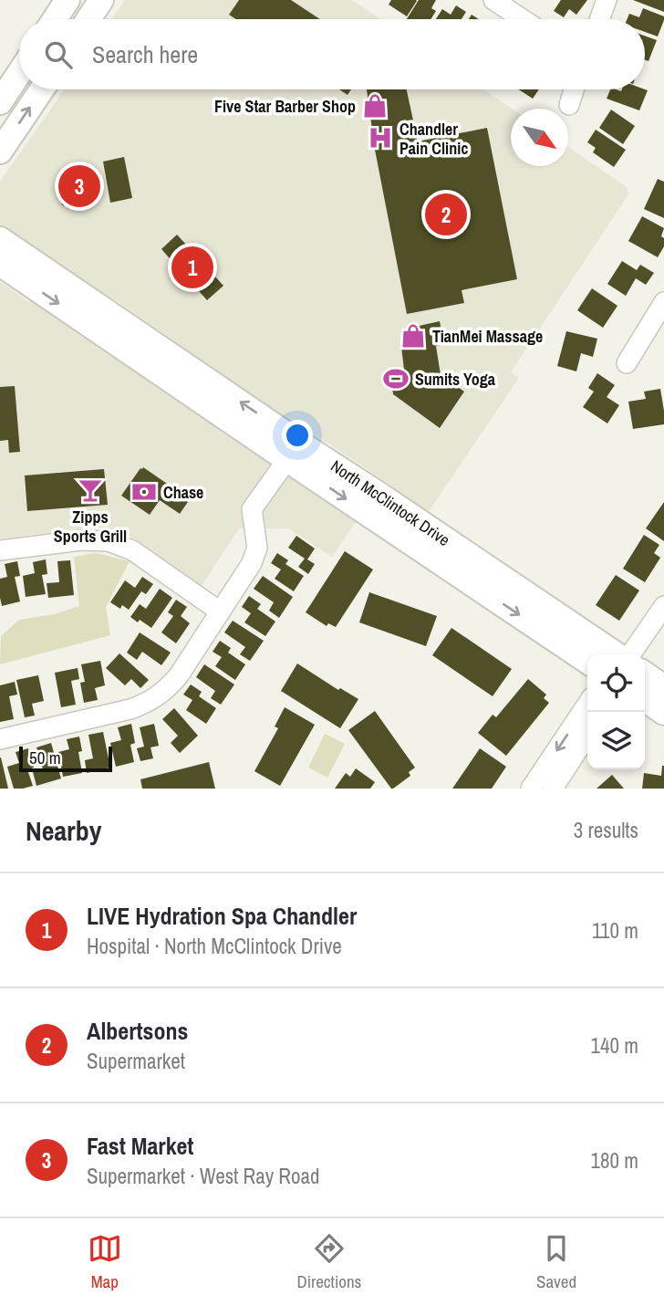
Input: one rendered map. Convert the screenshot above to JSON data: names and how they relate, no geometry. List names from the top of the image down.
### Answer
{
  "streets": {
    "main road": ["North McClintock Drive"]
  },
  "places": {
    "shop": ["Five Star Barber Shop", "TianMei Massage"],
    "hospital": ["Chandler Pain Clinic"],
    "sports": ["Sumits Yoga"],
    "bar": ["Zipps Sports Grill"],
    "bank": ["Chase"]
  },
  "scale_bar": "50 m",
  "north": "bottom right",
  "page": {
    "search": "Search here",
    "pins": ["3", "2", "1"],
    "scale": "50 m",
    "heading": ["Nearby", "3 results"],
    "list": [
      {
        "mark": "1",
        "name": "LIVE Hydration Spa Chandler",
        "note": "Hospital · North McClintock Drive",
        "value": "110 m"
      },
      {
        "mark": "2",
        "name": "Albertsons",
        "note": "Supermarket",
        "value": "140 m"
      },
      {
        "mark": "3",
        "name": "Fast Market",
        "note": "Supermarket · West Ray Road",
        "value": "180 m"
      }
    ],
    "nav": ["Map", "Directions", "Saved"]
  }
}
